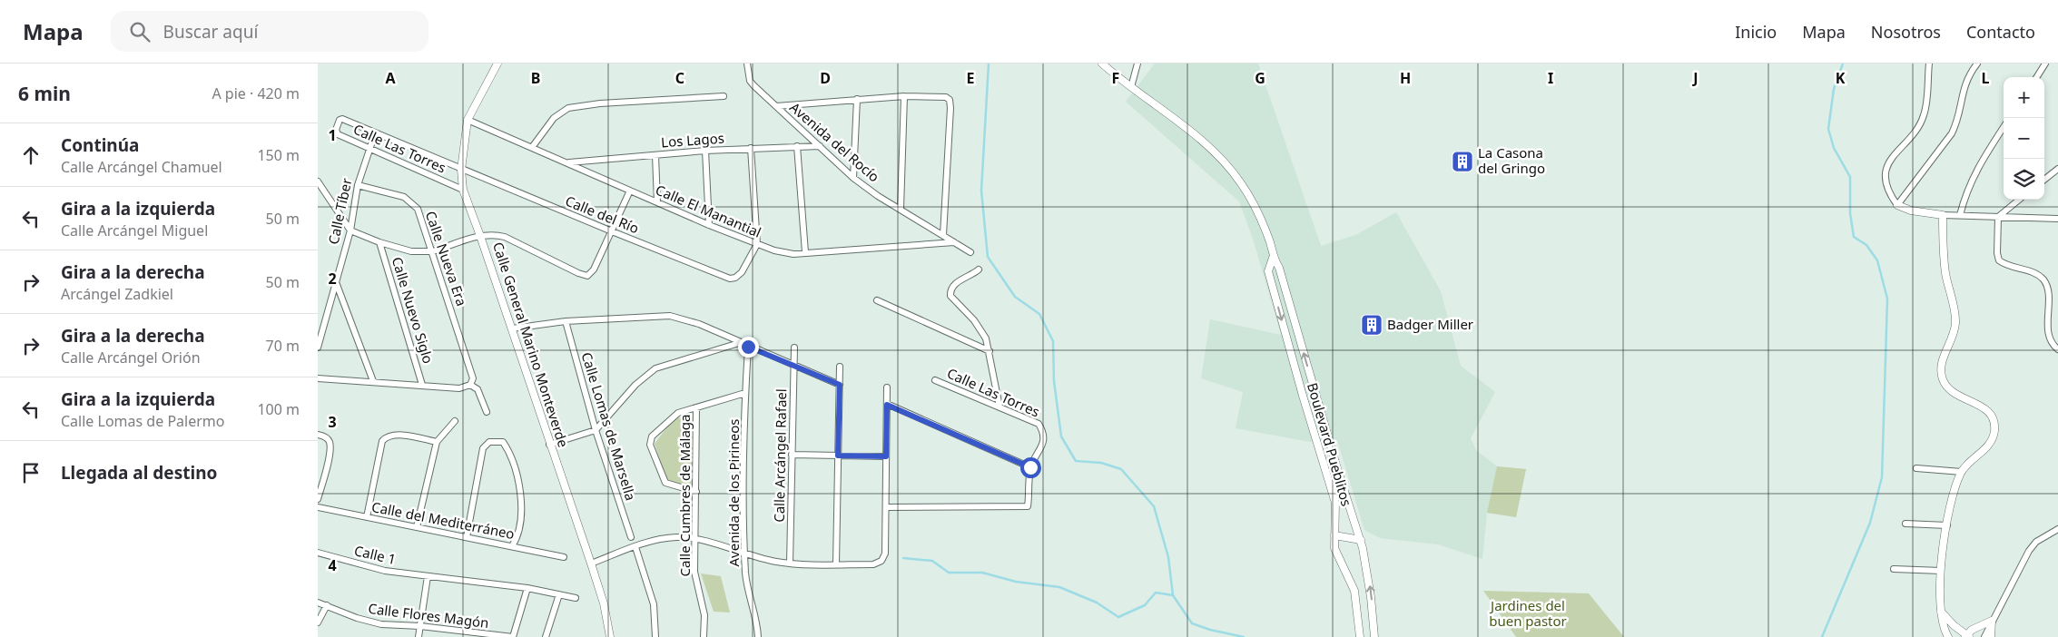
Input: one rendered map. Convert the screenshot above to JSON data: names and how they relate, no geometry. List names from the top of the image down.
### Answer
{
  "streets": {
    "street": [
      "Los Lagos",
      "Avenida del Rocío",
      "Calle Las Torres",
      "Calle Tíber",
      "Calle El Manantial",
      "Calle del Río",
      "Calle Nueva Era",
      "Calle Nuevo Siglo",
      "Calle General Marino Monteverde",
      "Calle Lomas de Marsella",
      "Boulevard Pueblitos",
      "Calle Arcángel Rafael",
      "Avenida de los Pirineos",
      "Calle Cumbres de Málaga",
      "Calle del Mediterráneo",
      "Calle 1",
      "Calle Flores Magón"
    ]
  },
  "crossings": [
    ["Los Lagos", "Avenida del Rocío"],
    ["Los Lagos", "Calle El Manantial"],
    ["Avenida del Rocío", "Calle El Manantial"],
    ["Calle Las Torres", "Calle Tíber"],
    ["Calle Las Torres", "Calle del Río"],
    ["Calle Las Torres", "Calle General Marino Monteverde"],
    ["Calle Tíber", "Calle Nueva Era"],
    ["Calle El Manantial", "Calle del Río"],
    ["Calle El Manantial", "Calle General Marino Monteverde"],
    ["Calle del Río", "Calle General Marino Monteverde"]
  ],
  "parks": ["Jardines del buen pastor"],
  "places": {
    "building": ["La Casona del Gringo", "Badger Miller"]
  },
  "page": {
    "header": "Mapa",
    "search": "Buscar aquí",
    "nav": [
      "Inicio",
      "Mapa",
      "Nosotros",
      "Contacto"
    ],
    "heading": ["6 min", "A pie · 420 m"],
    "map_buttons": ["+", "−"],
    "list": [
      ["Continúa", "Calle Arcángel Chamuel", "150 m"],
      ["Gira a la izquierda", "Calle Arcángel Miguel", "50 m"],
      ["Gira a la derecha", "Arcángel Zadkiel", "50 m"],
      ["Gira a la derecha", "Calle Arcángel Orión", "70 m"],
      ["Gira a la izquierda", "Calle Lomas de Palermo", "100 m"],
      "Llegada al destino"
    ]
  },
  "grid": {
    "columns": [
      "A",
      "B",
      "C",
      "D",
      "E",
      "F",
      "G",
      "H",
      "I",
      "J",
      "K",
      "L"
    ],
    "rows": [
      "1",
      "2",
      "3",
      "4"
    ]
  }
}
